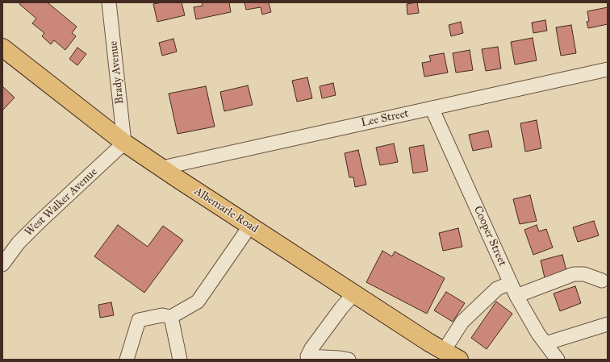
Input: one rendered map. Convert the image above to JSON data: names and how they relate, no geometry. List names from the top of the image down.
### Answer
{
  "streets": {
    "main road": ["Albemarle Road"],
    "street": [
      "Brady Avenue",
      "Lee Street",
      "West Walker Avenue",
      "Cooper Street"
    ]
  },
  "crossings": [
    ["Brady Avenue", "West Walker Avenue"],
    ["Brady Avenue", "Albemarle Road"],
    ["Lee Street", "Albemarle Road"],
    ["Lee Street", "Cooper Street"],
    ["West Walker Avenue", "Albemarle Road"]
  ]
}
